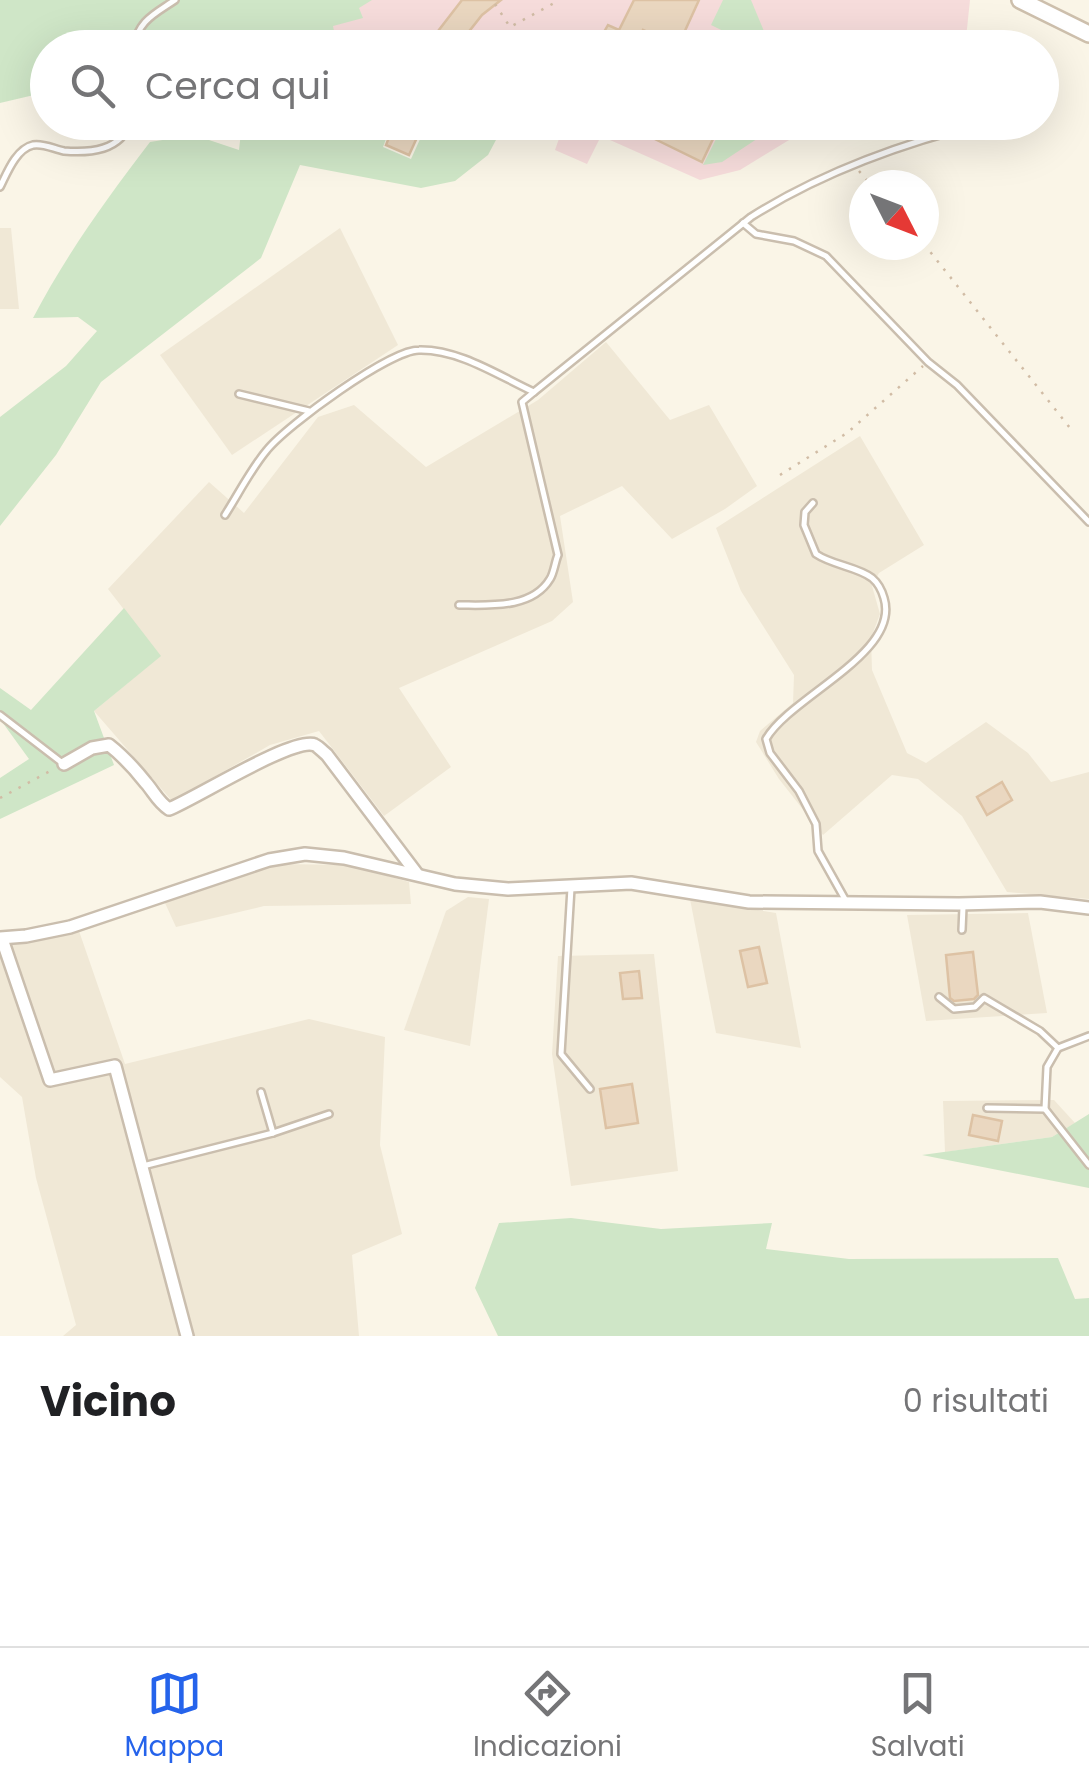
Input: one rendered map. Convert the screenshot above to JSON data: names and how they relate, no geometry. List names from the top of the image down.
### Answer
{
  "north": "bottom right",
  "page": {
    "search": "Cerca qui",
    "heading": ["Vicino", "0 risultati"],
    "nav": ["Mappa", "Indicazioni", "Salvati"]
  }
}
